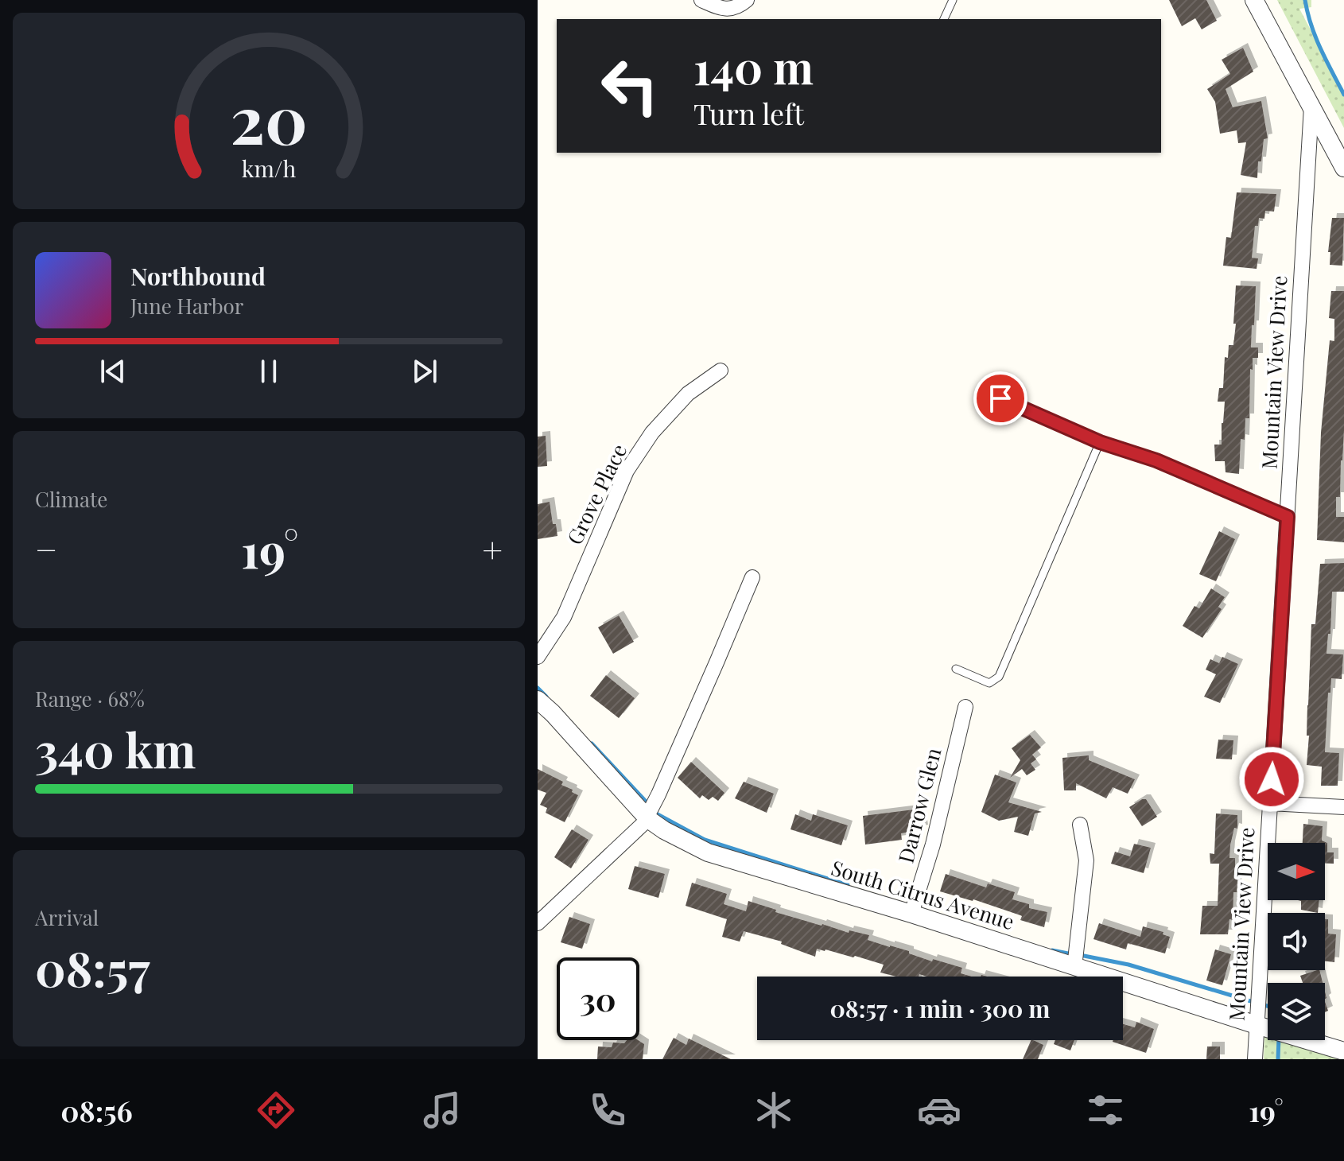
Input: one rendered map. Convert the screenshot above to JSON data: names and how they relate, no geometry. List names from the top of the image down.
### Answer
{
  "streets": {
    "street": [
      "Mountain View Drive",
      "Grove Place",
      "Darrow Glen",
      "South Citrus Avenue"
    ]
  },
  "crossings": [
    ["Mountain View Drive", "South Citrus Avenue"],
    ["Darrow Glen", "South Citrus Avenue"]
  ],
  "north": "right",
  "page": {
    "turn": ["140 m", "Turn left"],
    "song": ["Northbound", "June Harbor"],
    "tile": [
      "Climate",
      ["Range · 68%", "340 km"],
      ["Arrival", "08:57"]
    ],
    "heat": ["−", "19°", "+"],
    "limit": "30",
    "trip": "08:57 · 1 min · 300 m",
    "tabs": ["08:56", "19°"],
    "gauge": ["20", "km/h"]
  }
}
